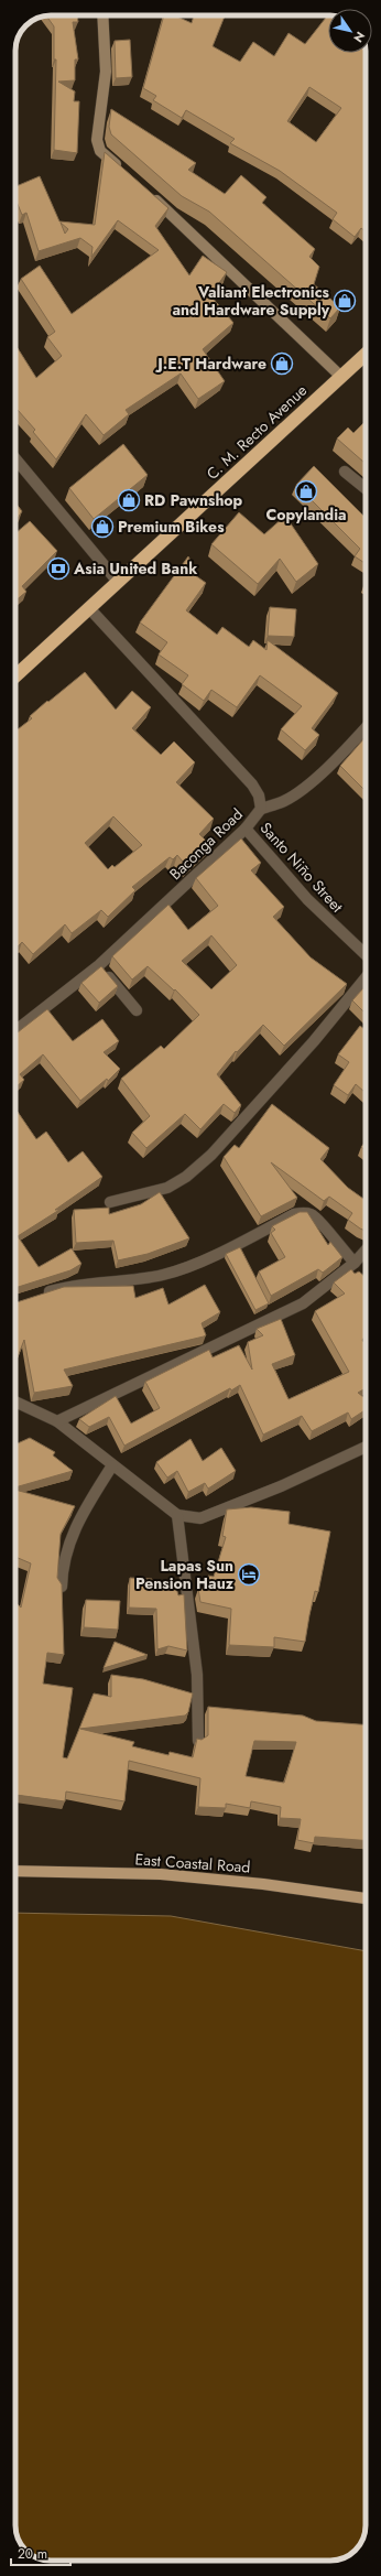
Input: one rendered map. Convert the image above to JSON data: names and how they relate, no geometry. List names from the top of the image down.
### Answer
{
  "streets": {
    "highway": ["C. M. Recto Avenue"],
    "main road": ["East Coastal Road"],
    "street": ["Baconga Road", "Santo Niño Street"]
  },
  "crossings": [
    ["C. M. Recto Avenue", "Baconga Road"],
    ["Baconga Road", "Santo Niño Street"]
  ],
  "places": {
    "shop": [
      "Valiant Electronics and Hardware Supply",
      "J.E.T Hardware",
      "Copylandia",
      "RD Pawnshop",
      "Premium Bikes"
    ],
    "bank": ["Asia United Bank"],
    "hotel": ["Lapas Sun Pension Hauz"]
  },
  "scale_bar": "20 m",
  "north": "bottom right"
}
